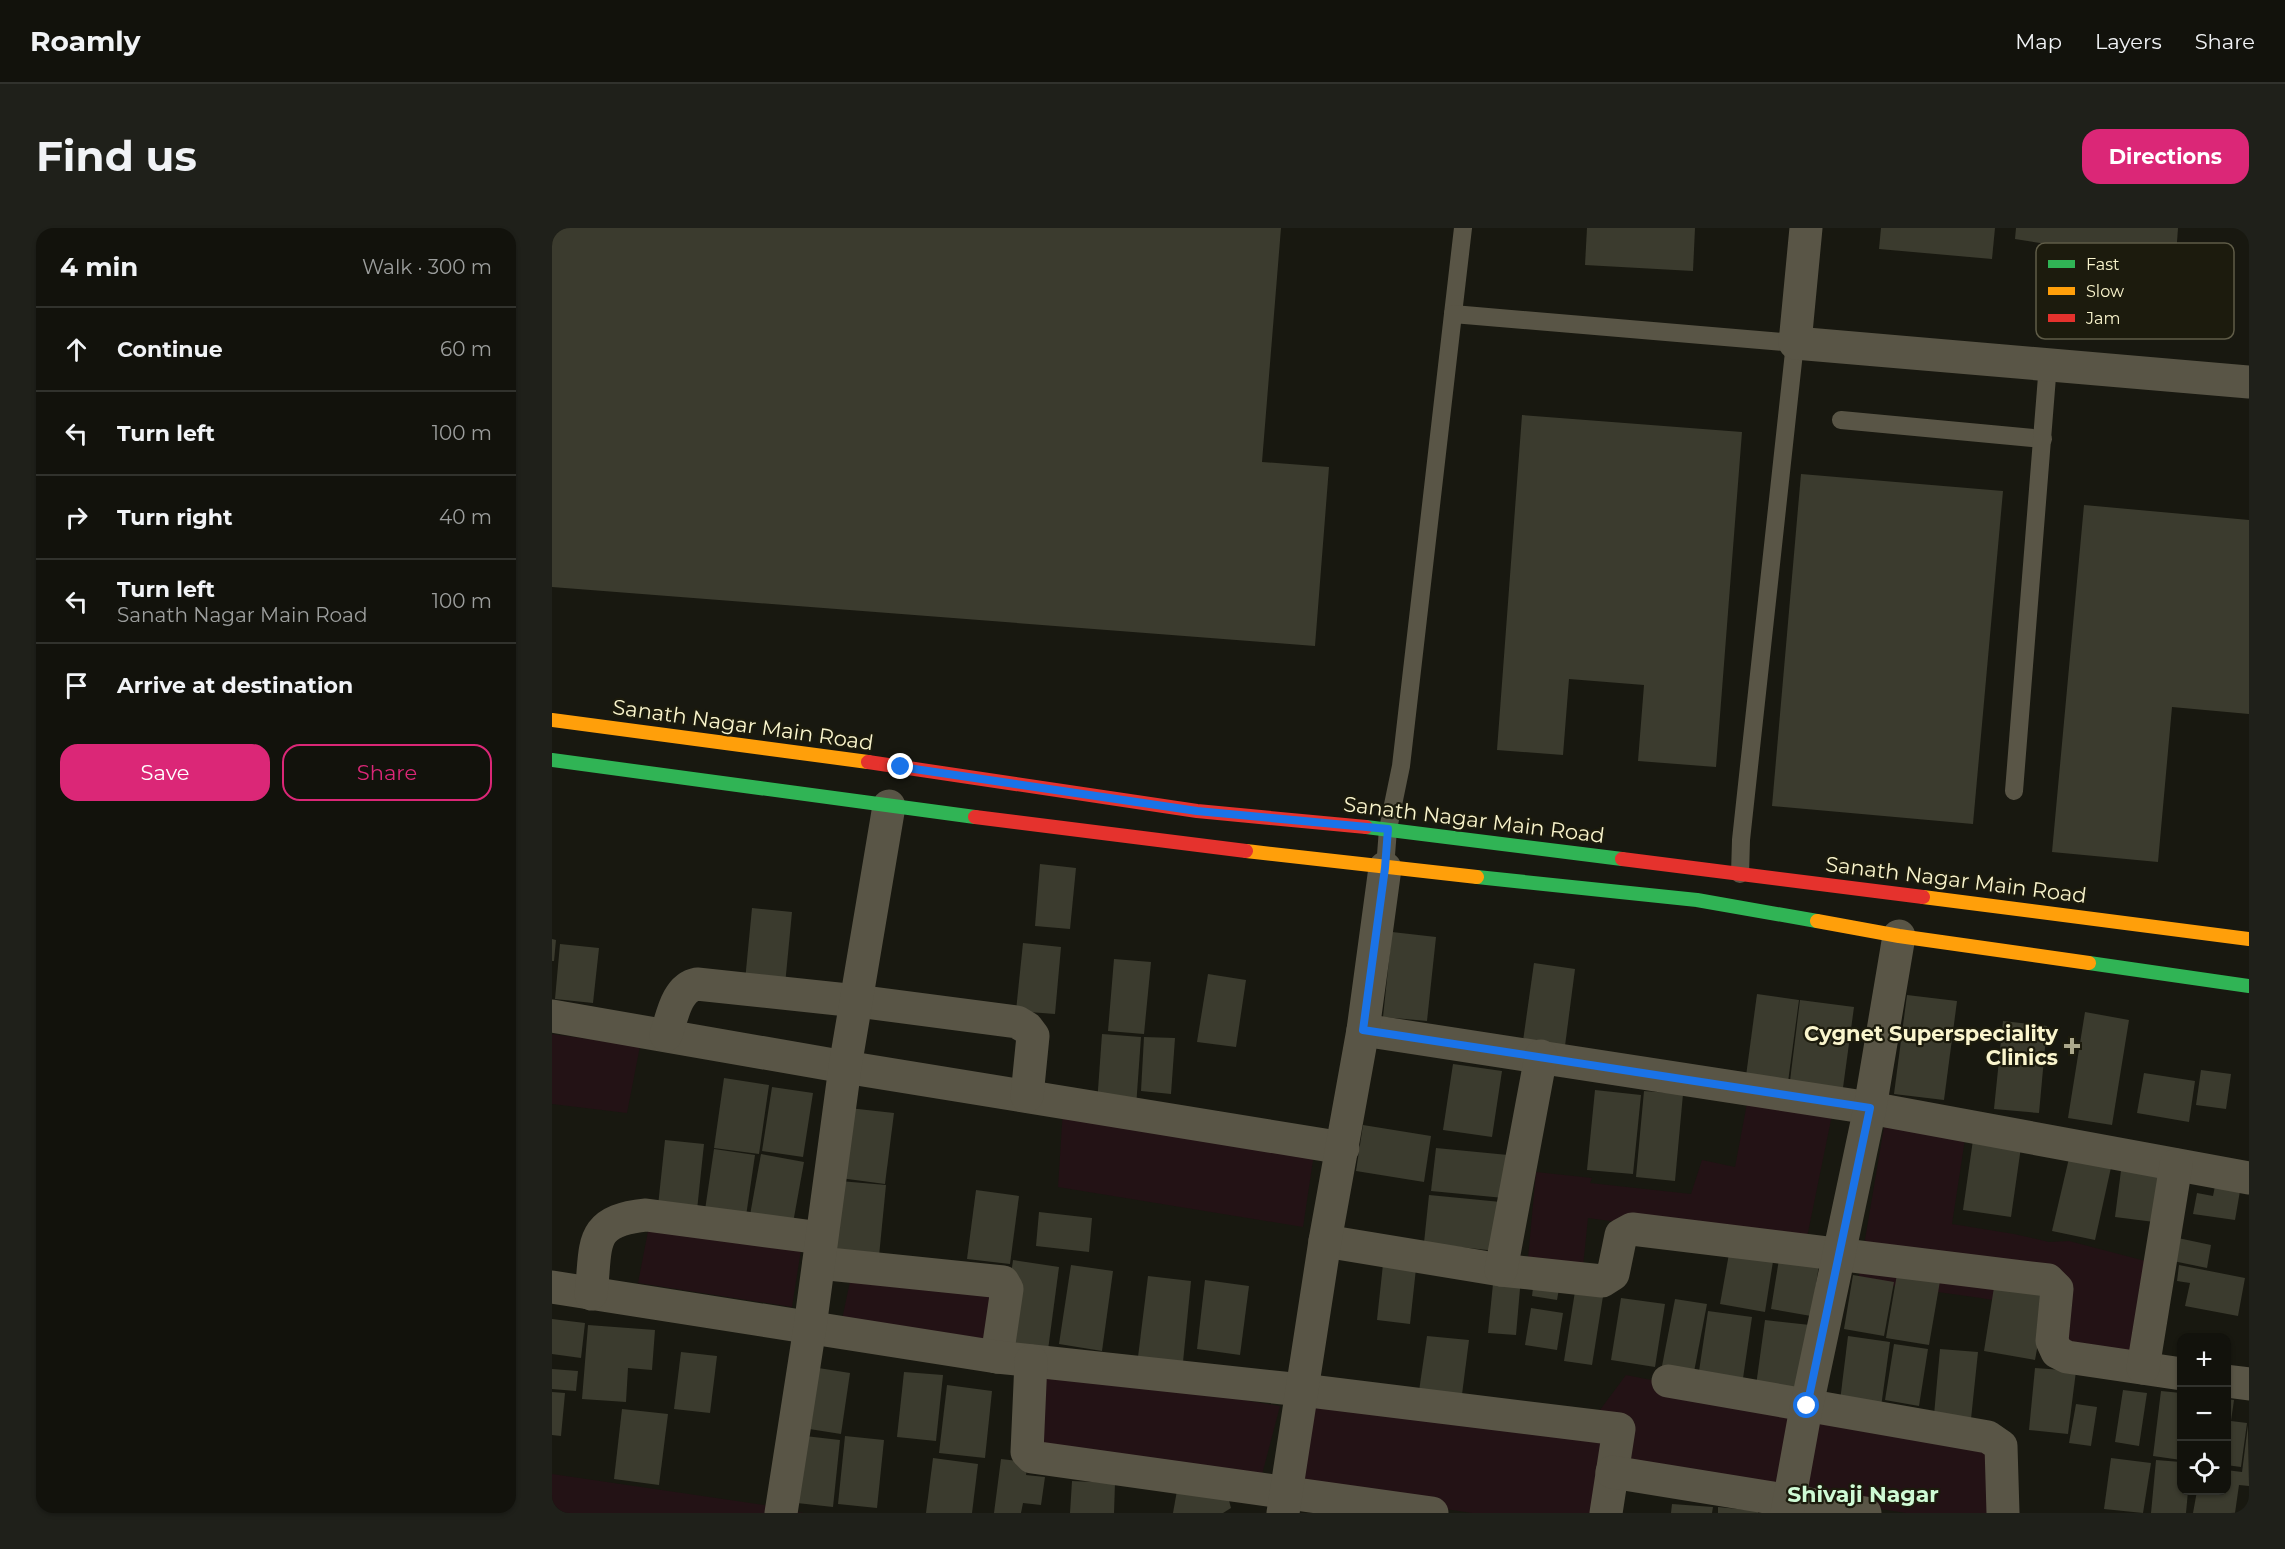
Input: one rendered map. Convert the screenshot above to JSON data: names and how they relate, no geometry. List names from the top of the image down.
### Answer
{
  "streets": {
    "street": ["Sanath Nagar Main Road"]
  },
  "districts": ["Shivaji Nagar"],
  "places": {
    "health": ["Cygnet Superspeciality Clinics"]
  },
  "legend": ["Fast", "Slow", "Jam"],
  "page": {
    "header": "Roamly",
    "nav": ["Map", "Layers", "Share"],
    "buttons": [
      "Directions",
      ["Save", "Share"]
    ],
    "title": "Find us",
    "heading": ["4 min", "Walk · 300 m"],
    "list": [
      ["Continue", "60 m"],
      ["Turn left", "100 m"],
      ["Turn right", "40 m"],
      ["Turn left", "Sanath Nagar Main Road", "100 m"],
      "Arrive at destination"
    ],
    "map_buttons": ["+", "−"]
  }
}
